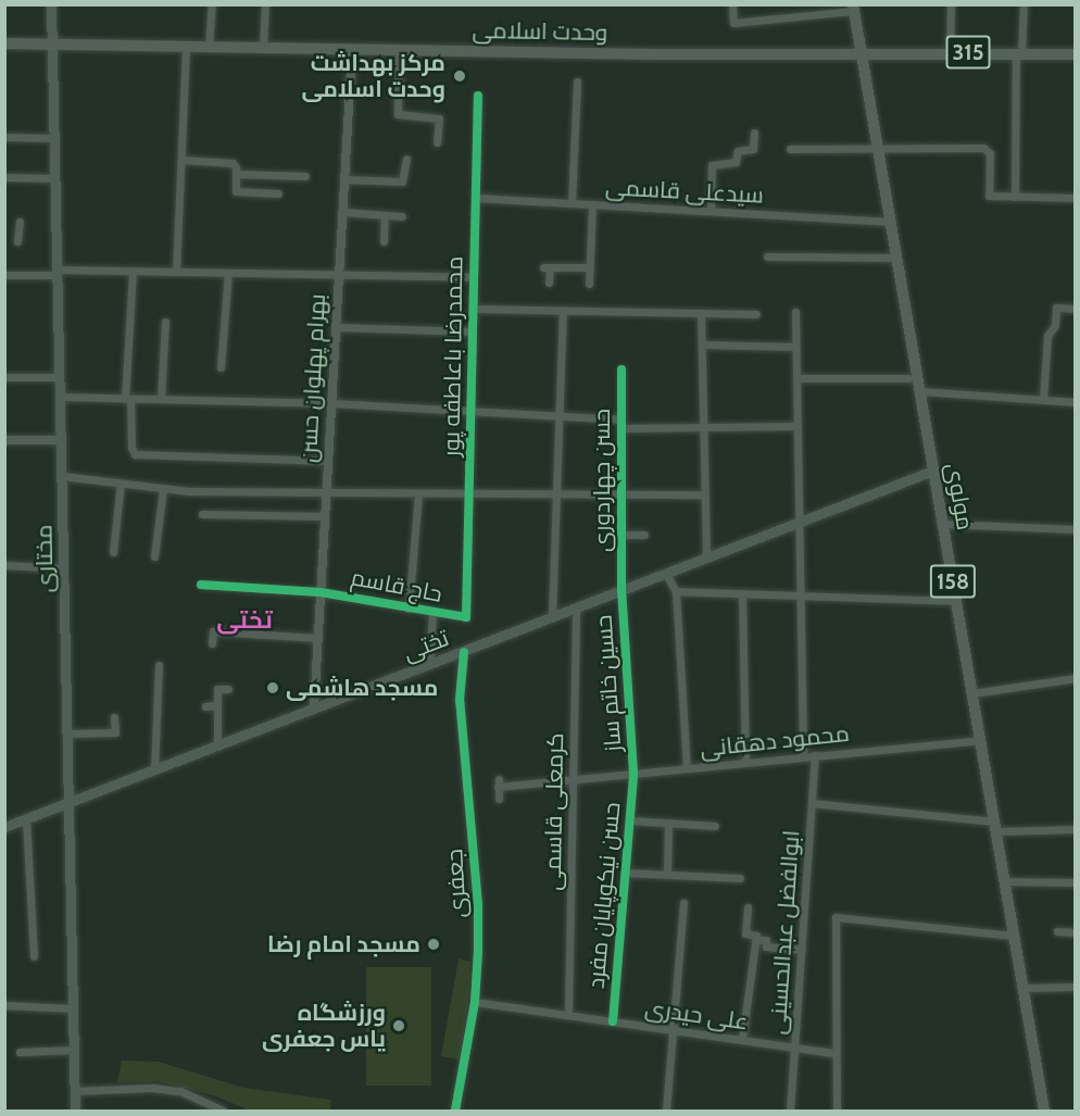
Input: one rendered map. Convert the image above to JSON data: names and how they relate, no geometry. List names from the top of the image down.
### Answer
{
  "streets": {
    "main road": [
      "وحدت اسلامی",
      "315",
      "مولوی",
      "مختاری",
      "158",
      "تختی"
    ],
    "street": [
      "سیدعلی قاسمی",
      "محمدرضا باعاطفه پور",
      "بهرام پهلوان حسن",
      "حسن چهاردوری",
      "حاج قاسم",
      "حسین خاتم ساز",
      "محمود دهقانی",
      "کرمعلی قاسمی",
      "جعفری",
      "حسن نیکوپایان مفرد",
      "ابوالفضل عبدالحسینی",
      "علی حیدری"
    ]
  },
  "crossings": [
    ["وحدت اسلامی", "بهرام پهلوان حسن"],
    ["وحدت اسلامی", "مولوی"],
    ["وحدت اسلامی", "مختاری"],
    ["سیدعلی قاسمی", "محمدرضا باعاطفه پور"],
    ["سیدعلی قاسمی", "مولوی"],
    ["محمدرضا باعاطفه پور", "حاج قاسم"],
    ["بهرام پهلوان حسن", "حاج قاسم"],
    ["بهرام پهلوان حسن", "تختی"],
    ["حسن چهاردوری", "تختی"],
    ["حسن چهاردوری", "حسین خاتم ساز"],
    ["مولوی", "تختی"],
    ["مولوی", "محمود دهقانی"],
    ["مختاری", "تختی"],
    ["تختی", "حسین خاتم ساز"],
    ["تختی", "کرمعلی قاسمی"],
    ["تختی", "جعفری"],
    ["حسین خاتم ساز", "محمود دهقانی"],
    ["حسین خاتم ساز", "حسن نیکوپایان مفرد"],
    ["محمود دهقانی", "کرمعلی قاسمی"],
    ["محمود دهقانی", "حسن نیکوپایان مفرد"],
    ["محمود دهقانی", "ابوالفضل عبدالحسینی"],
    ["کرمعلی قاسمی", "علی حیدری"],
    ["جعفری", "علی حیدری"],
    ["حسن نیکوپایان مفرد", "علی حیدری"],
    ["ابوالفضل عبدالحسینی", "علی حیدری"]
  ],
  "districts": ["تختی"],
  "places": [
    "مرکز بهداشت وحدت اسلامی",
    "مسجد هاشمی",
    "مسجد امام رضا",
    "ورزشگاه یاس جعفری"
  ]
}
